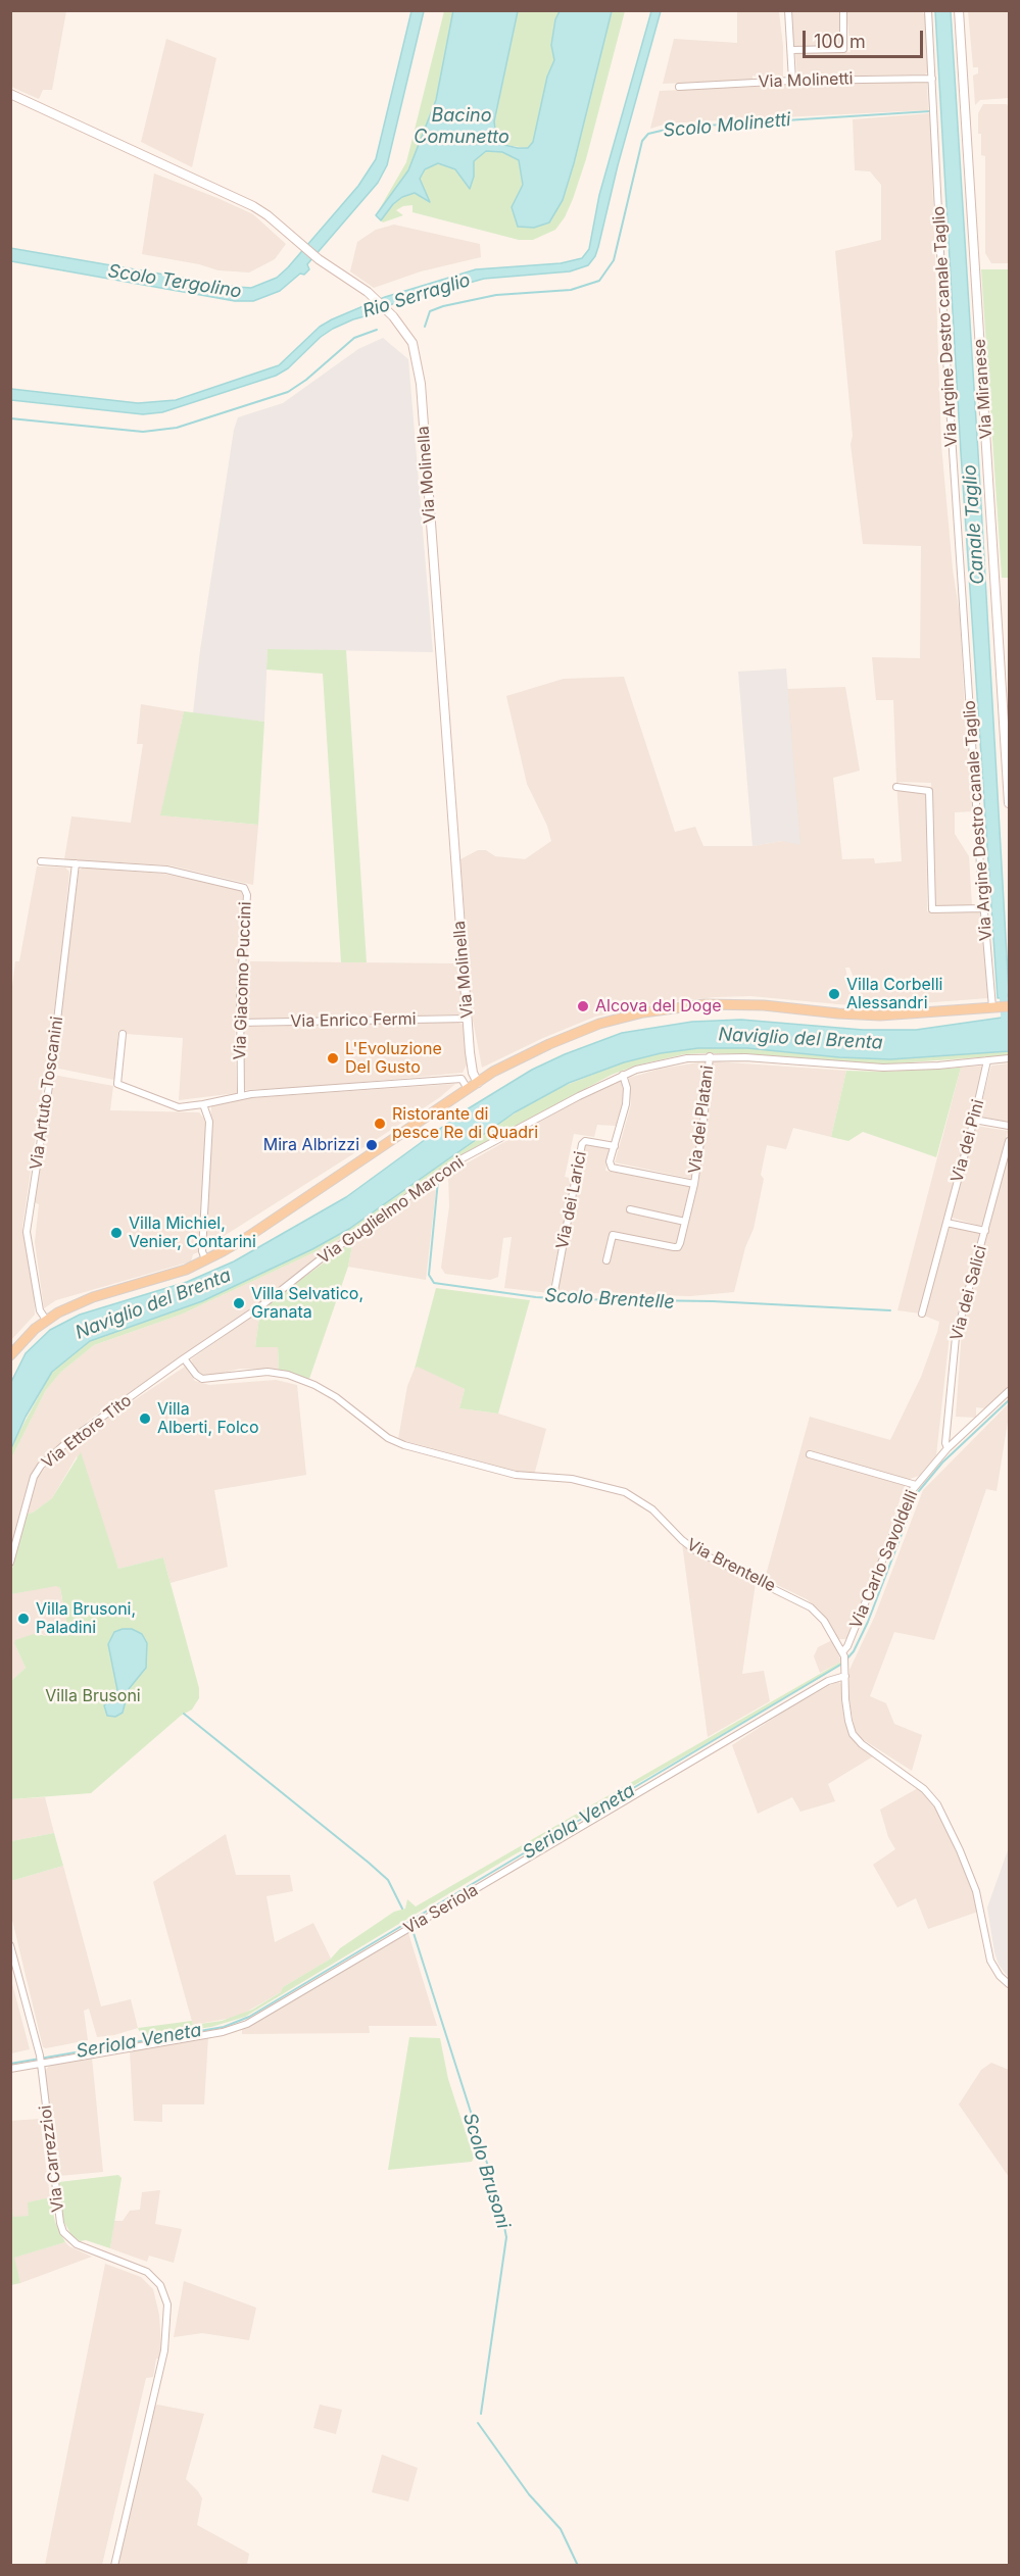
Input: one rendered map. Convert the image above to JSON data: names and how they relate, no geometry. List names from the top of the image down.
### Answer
{
  "streets": {
    "street": [
      "Via Molinetti",
      "Via Argine Destro canale Taglio",
      "Via Miranese",
      "Via Molinella",
      "Via Giacomo Puccini",
      "Via Enrico Fermi",
      "Via Artuto Toscanini",
      "Via dei Platani",
      "Via dei Pini",
      "Via dei Larici",
      "Via Guglielmo Marconi",
      "Via dei Salici",
      "Via Ettore Tito",
      "Via Carlo Savoldelli",
      "Via Brentelle",
      "Via Seriola",
      "Via Carrezzioi"
    ]
  },
  "crossings": [
    ["Via Molinetti", "Via Argine Destro canale Taglio"],
    ["Via Molinella", "Via Enrico Fermi"],
    ["Via Giacomo Puccini", "Via Enrico Fermi"],
    ["Via Giacomo Puccini", "Via Artuto Toscanini"],
    ["Via dei Platani", "Via dei Larici"],
    ["Via dei Platani", "Via Guglielmo Marconi"],
    ["Via dei Pini", "Via Guglielmo Marconi"],
    ["Via dei Larici", "Via Guglielmo Marconi"],
    ["Via Guglielmo Marconi", "Via Ettore Tito"],
    ["Via Guglielmo Marconi", "Via Brentelle"],
    ["Via dei Salici", "Via Carlo Savoldelli"],
    ["Via Ettore Tito", "Via Brentelle"],
    ["Via Carlo Savoldelli", "Via Brentelle"],
    ["Via Brentelle", "Via Seriola"],
    ["Via Seriola", "Via Carrezzioi"]
  ],
  "water": [
    "Bacino Comunetto",
    "Scolo Molinetti",
    "Scolo Tergolino",
    "Rio Serraglio",
    "Canale Taglio",
    "Naviglio del Brenta",
    "Scolo Brentelle",
    "Seriola Veneta",
    "Scolo Brusoni"
  ],
  "parks": ["Villa Brusoni"],
  "places": [
    "Villa Corbelli Alessandri",
    "Alcova del Doge",
    "L'Evoluzione Del Gusto",
    "Ristorante di pesce Re di Quadri",
    "Mira Albrizzi",
    "Villa Michiel, Venier, Contarini",
    "Villa Selvatico, Granata",
    "Villa Alberti, Folco",
    "Villa Brusoni, Paladini"
  ],
  "scale_bar": "100 m"
}
